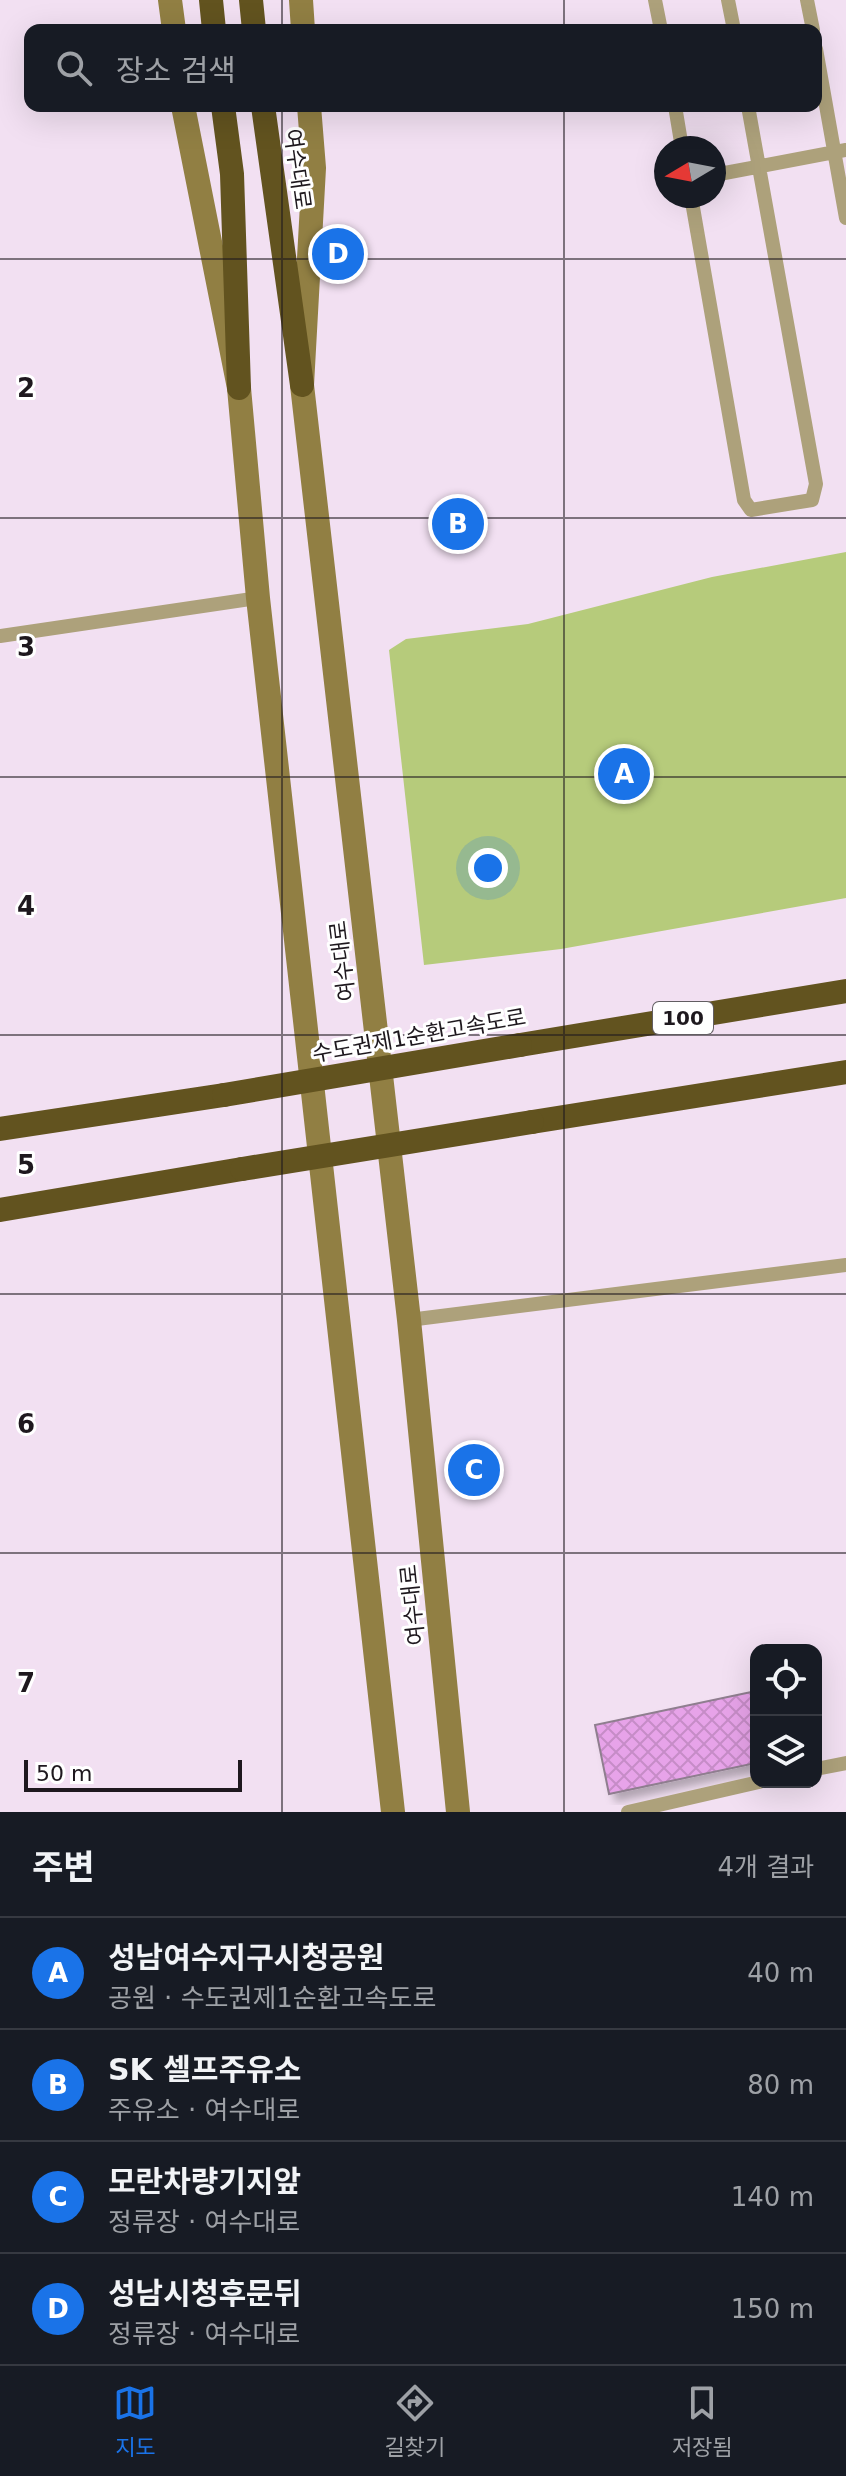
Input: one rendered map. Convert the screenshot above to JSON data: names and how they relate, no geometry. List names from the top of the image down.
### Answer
{
  "streets": {
    "highway": ["여수대로", "100", "수도권제1순환고속도로"]
  },
  "scale_bar": "50 m",
  "north": "left",
  "page": {
    "search": "장소 검색",
    "pins": [
      "D",
      "B",
      "A",
      "C"
    ],
    "scale": "50 m",
    "heading": ["주변", "4개 결과"],
    "list": [
      {
        "mark": "A",
        "name": "성남여수지구시청공원",
        "note": "공원 · 수도권제1순환고속도로",
        "value": "40 m"
      },
      {
        "mark": "B",
        "name": "SK 셀프주유소",
        "note": "주유소 · 여수대로",
        "value": "80 m"
      },
      {
        "mark": "C",
        "name": "모란차량기지앞",
        "note": "정류장 · 여수대로",
        "value": "140 m"
      },
      {
        "mark": "D",
        "name": "성남시청후문뒤",
        "note": "정류장 · 여수대로",
        "value": "150 m"
      }
    ],
    "nav": ["지도", "길찾기", "저장됨"]
  },
  "grid": {
    "rows": [
      "2",
      "3",
      "4",
      "5",
      "6",
      "7"
    ]
  }
}
